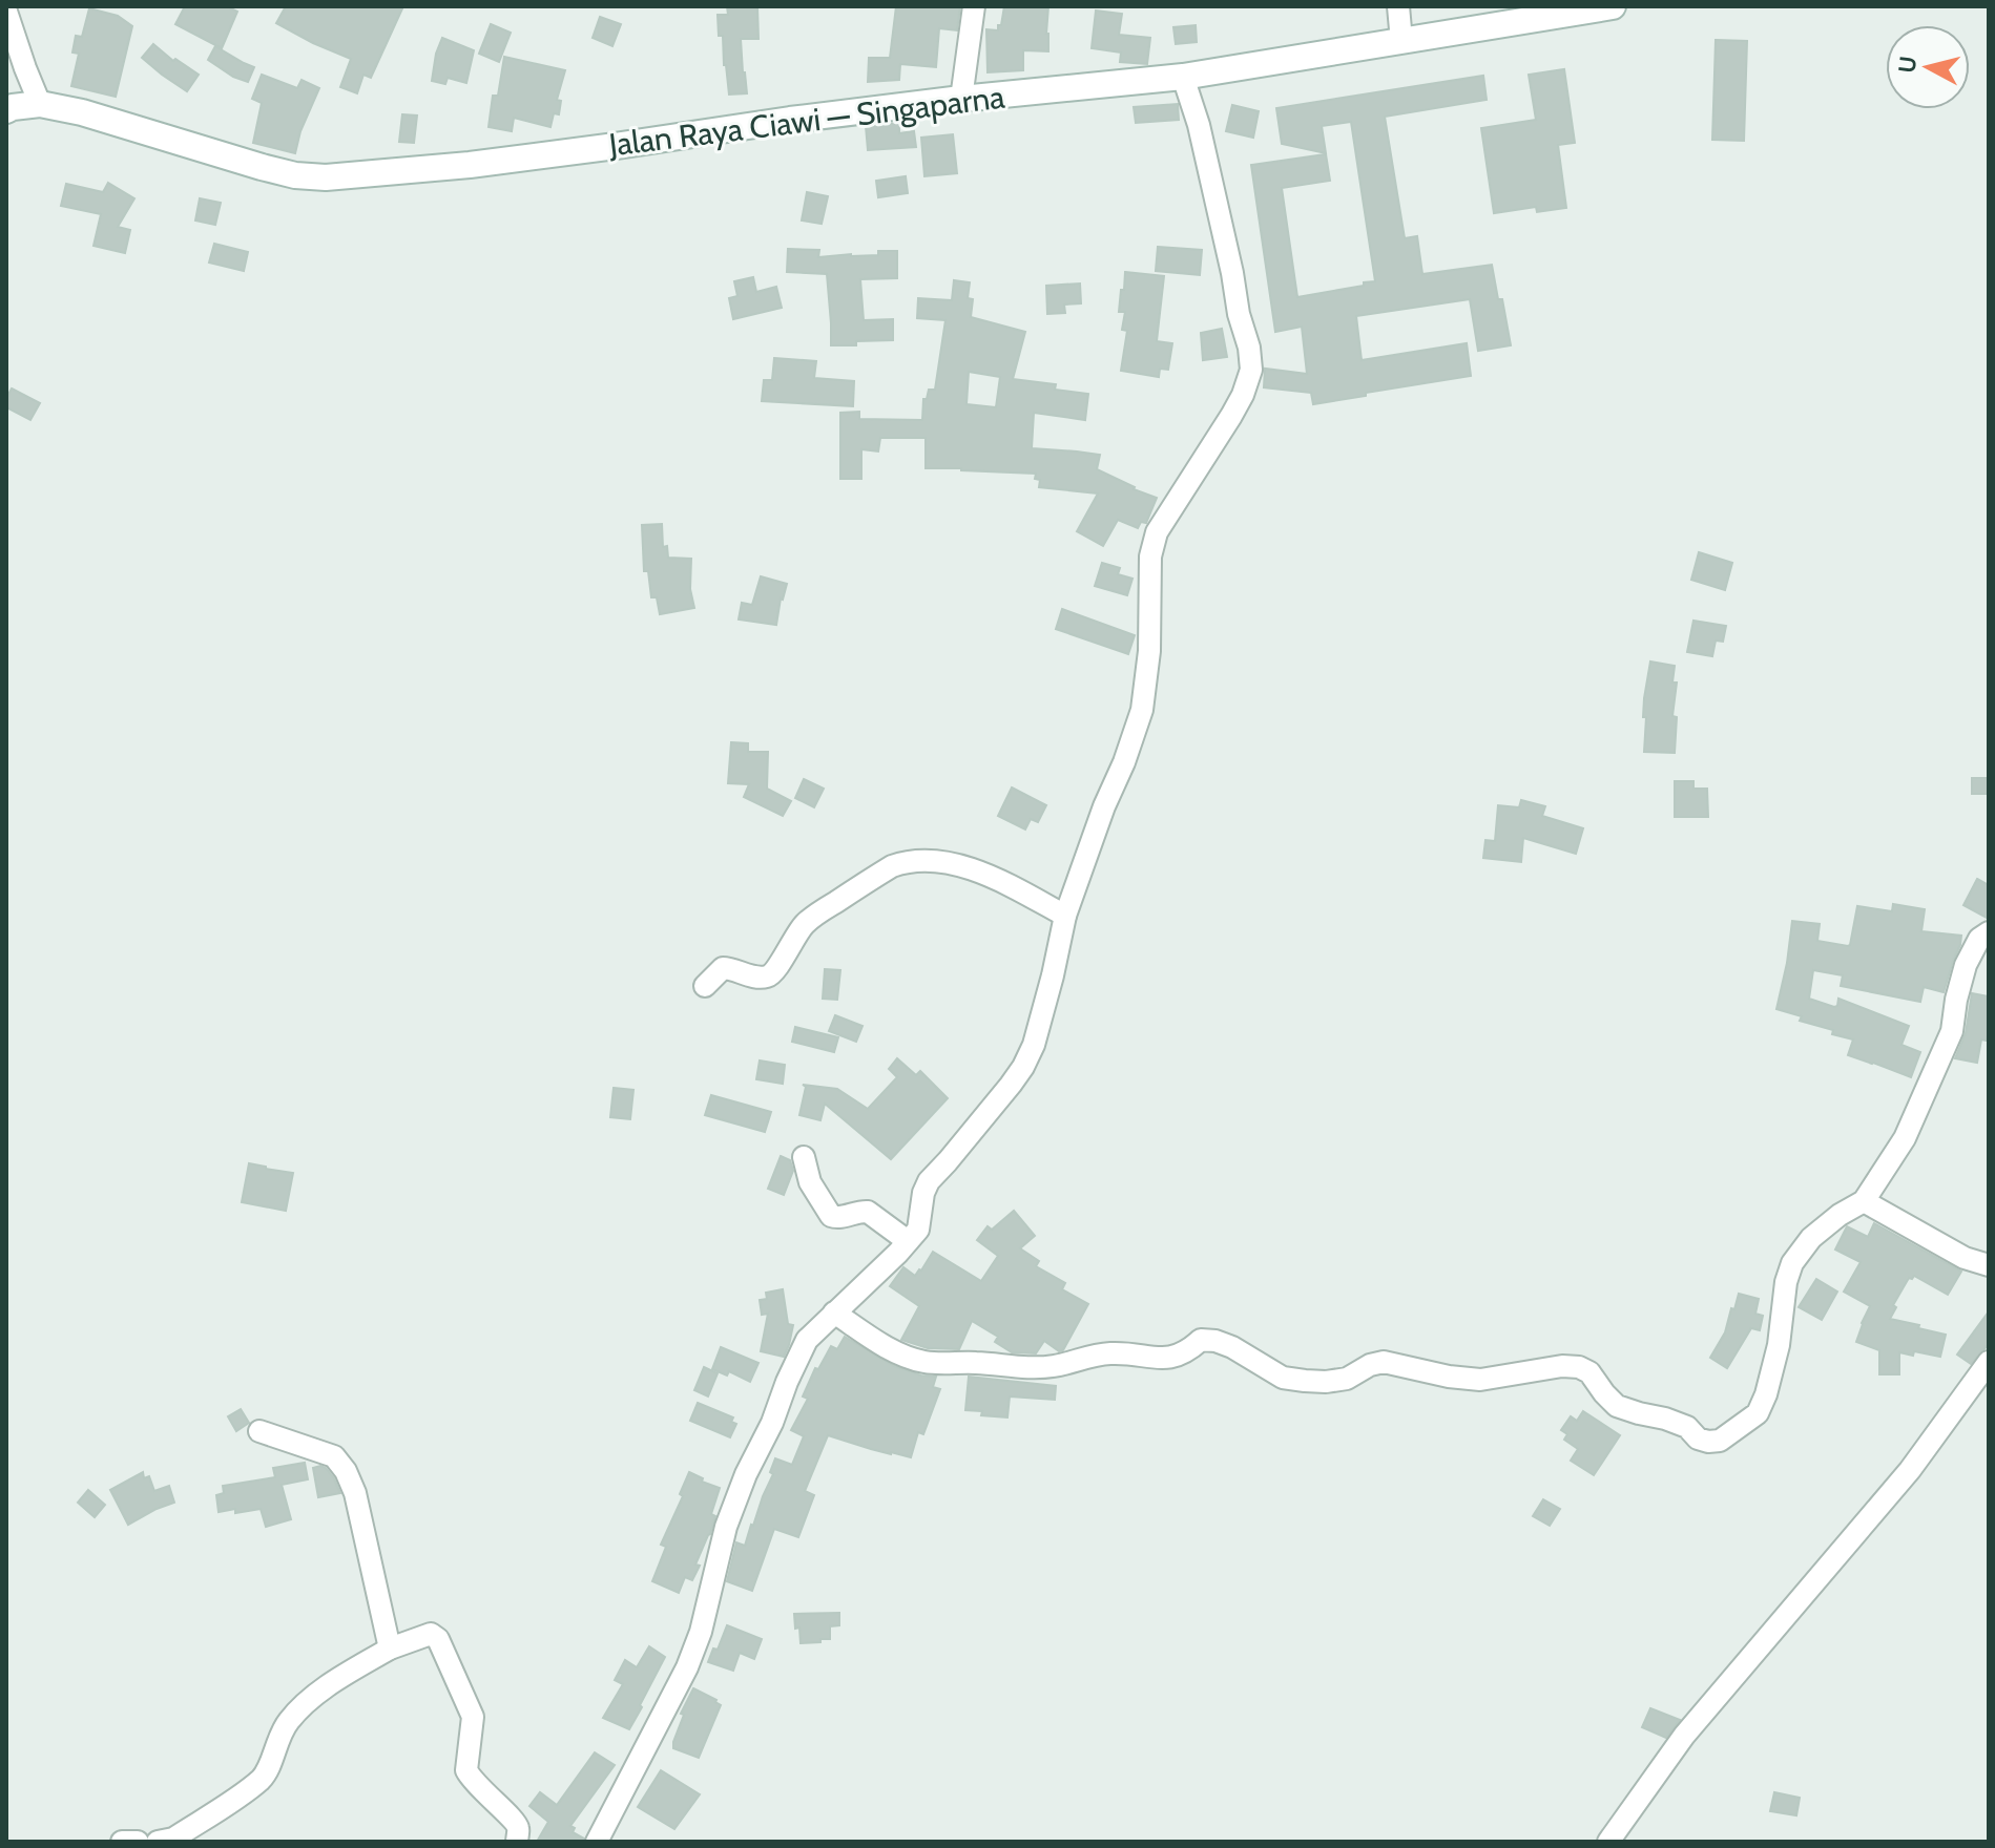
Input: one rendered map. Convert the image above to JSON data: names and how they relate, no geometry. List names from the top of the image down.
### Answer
{
  "streets": {
    "main road": ["Jalan Raya Ciawi — Singaparna"]
  },
  "north": "left"
}
